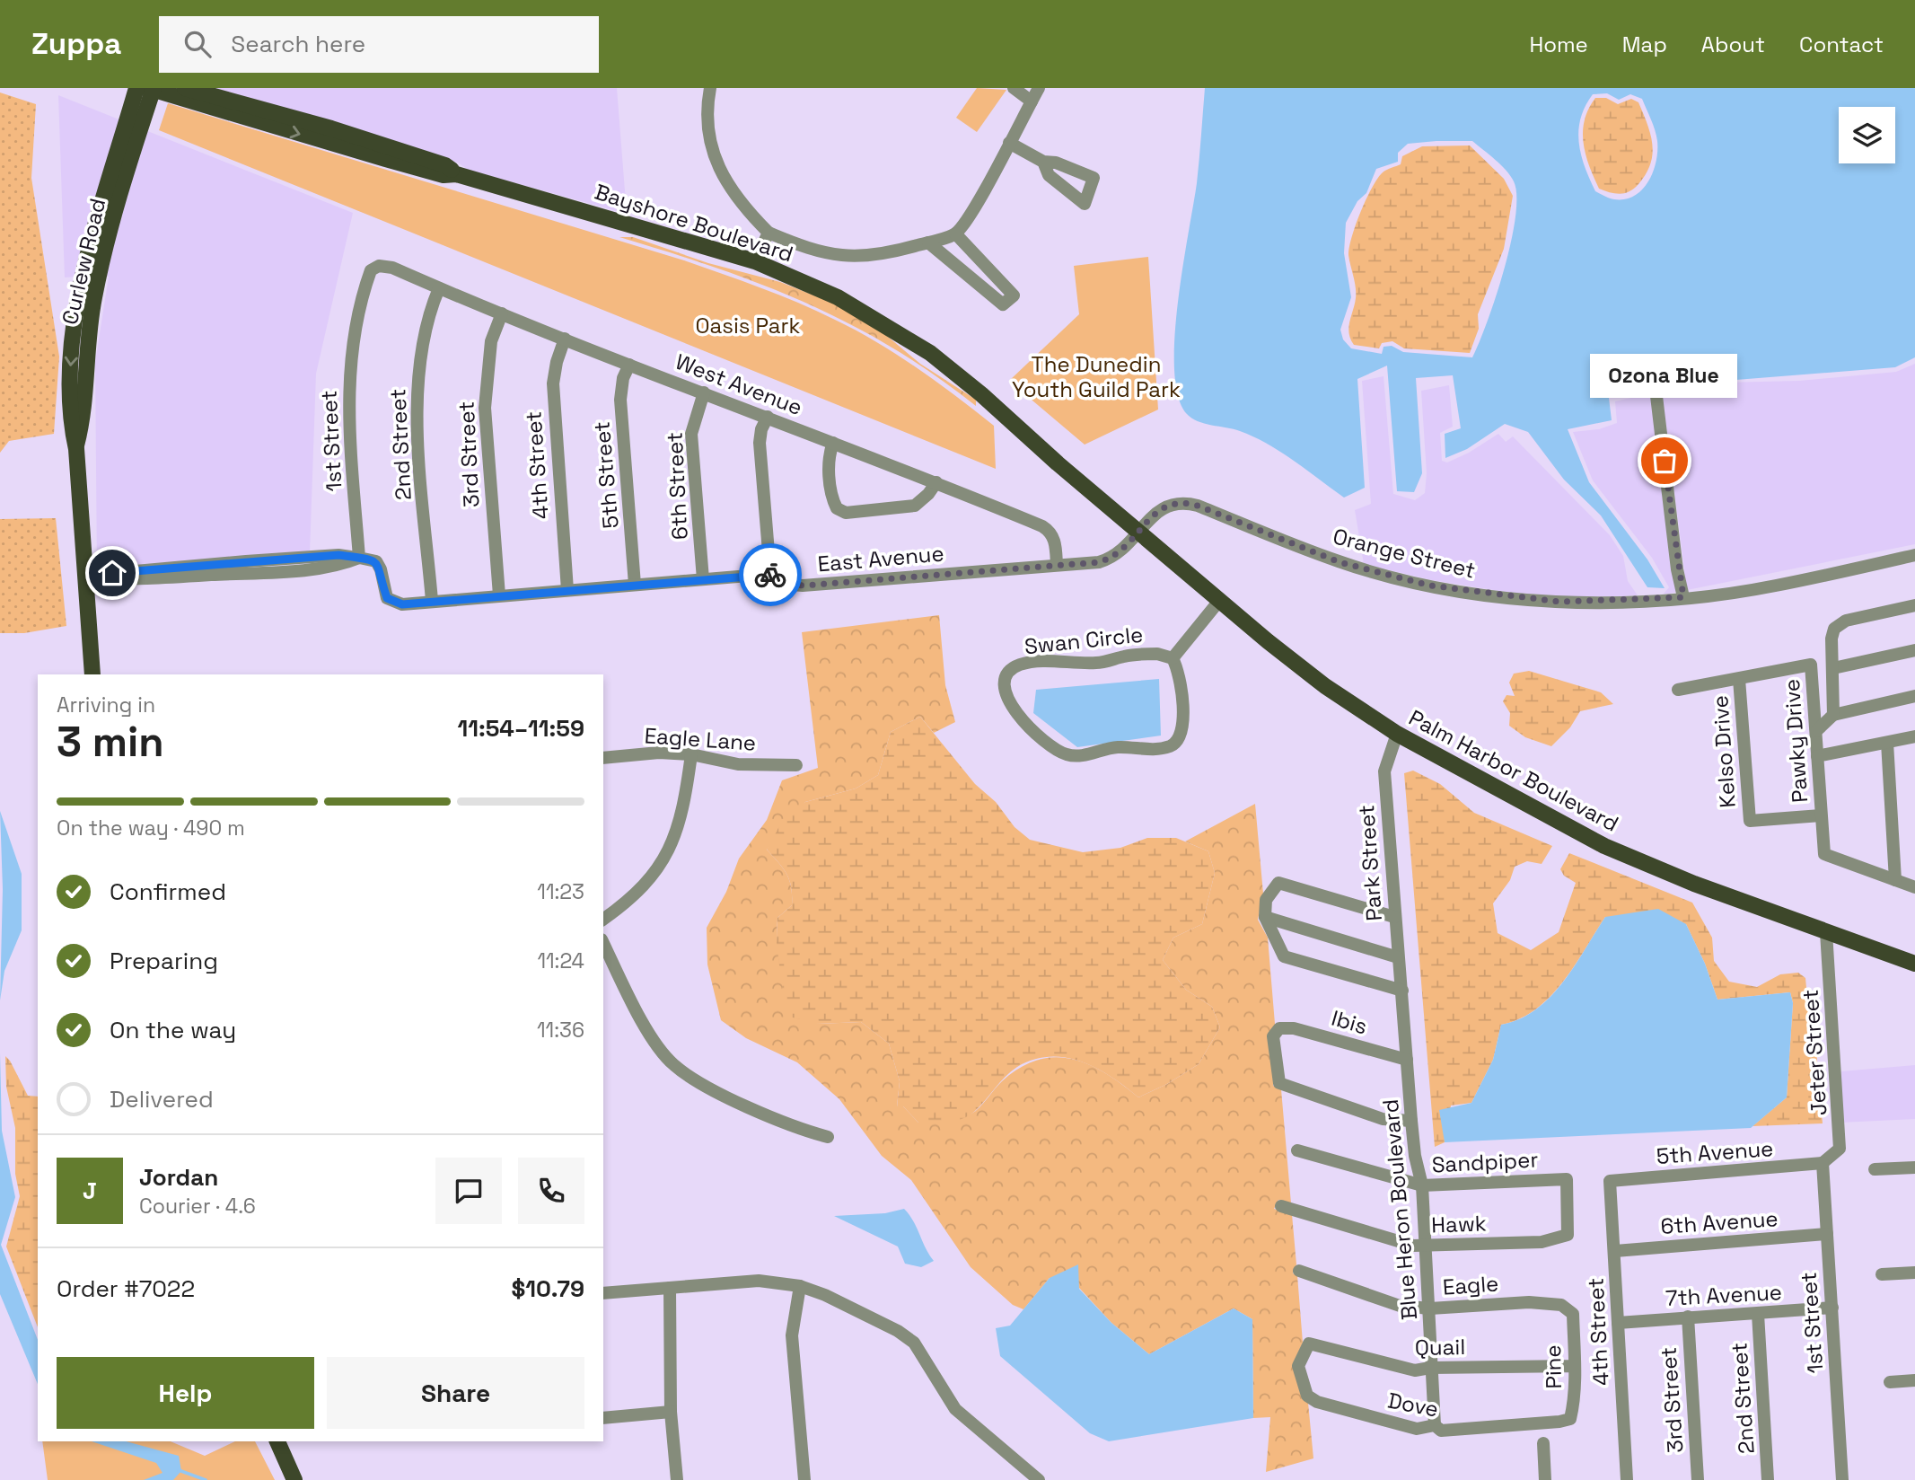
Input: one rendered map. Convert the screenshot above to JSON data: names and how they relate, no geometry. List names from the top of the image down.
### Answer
{
  "streets": {
    "main road": ["Bayshore Boulevard", "Curlew Road", "Palm Harbor Boulevard"],
    "street": [
      "West Avenue",
      "1st Street",
      "2nd Street",
      "3rd Street",
      "4th Street",
      "5th Street",
      "6th Street",
      "Orange Street",
      "East Avenue",
      "Swan Circle",
      "Eagle Lane",
      "Pawky Drive",
      "Kelso Drive",
      "Park Street",
      "Ibis",
      "Jeter Street",
      "5th Avenue",
      "Sandpiper",
      "Blue Heron Boulevard",
      "6th Avenue",
      "Hawk",
      "Eagle",
      "7th Avenue",
      "Quail",
      "Pine",
      "Dove"
    ]
  },
  "crossings": [
    ["Bayshore Boulevard", "Curlew Road"],
    ["Bayshore Boulevard", "Orange Street"],
    ["Bayshore Boulevard", "East Avenue"],
    ["Bayshore Boulevard", "Palm Harbor Boulevard"],
    ["West Avenue", "1st Street"],
    ["West Avenue", "2nd Street"],
    ["West Avenue", "3rd Street"],
    ["West Avenue", "4th Street"],
    ["West Avenue", "5th Street"],
    ["West Avenue", "6th Street"],
    ["West Avenue", "East Avenue"],
    ["1st Street", "East Avenue"],
    ["1st Street", "Jeter Street"],
    ["1st Street", "5th Avenue"],
    ["1st Street", "6th Avenue"],
    ["1st Street", "7th Avenue"],
    ["2nd Street", "East Avenue"],
    ["2nd Street", "7th Avenue"],
    ["3rd Street", "East Avenue"],
    ["3rd Street", "7th Avenue"],
    ["4th Street", "East Avenue"],
    ["4th Street", "5th Avenue"],
    ["4th Street", "6th Avenue"],
    ["4th Street", "7th Avenue"],
    ["5th Street", "East Avenue"],
    ["6th Street", "East Avenue"],
    ["Orange Street", "East Avenue"],
    ["Orange Street", "Palm Harbor Boulevard"],
    ["East Avenue", "Palm Harbor Boulevard"],
    ["Swan Circle", "Palm Harbor Boulevard"],
    ["Pawky Drive", "Kelso Drive"],
    ["Palm Harbor Boulevard", "Park Street"],
    ["Palm Harbor Boulevard", "Jeter Street"],
    ["Park Street", "Blue Heron Boulevard"],
    ["Ibis", "Blue Heron Boulevard"],
    ["Jeter Street", "5th Avenue"],
    ["Sandpiper", "Blue Heron Boulevard"],
    ["Sandpiper", "Hawk"],
    ["Blue Heron Boulevard", "Hawk"],
    ["Blue Heron Boulevard", "Eagle"],
    ["Blue Heron Boulevard", "Quail"],
    ["Blue Heron Boulevard", "Dove"],
    ["Eagle", "Pine"],
    ["Quail", "Pine"],
    ["Quail", "Dove"],
    ["Pine", "Dove"]
  ],
  "parks": ["Oasis Park", "The Dunedin Youth Guild Park"],
  "places": ["Ozona Blue"],
  "page": {
    "header": "Zuppa",
    "search": "Search here",
    "nav": [
      "Home",
      "Map",
      "About",
      "Contact"
    ],
    "bubble": "Ozona Blue",
    "heading": ["3 min", "Arriving in", "11:54–11:59"],
    "panel": [
      "Jordan",
      "Courier · 4.6",
      "Order #7022",
      "$10.79"
    ],
    "bar": "On the way · 490 m",
    "list": [
      ["Confirmed", "11:23"],
      ["Preparing", "11:24"],
      ["On the way", "11:36"],
      "Delivered"
    ],
    "round": "J",
    "buttons": ["Help", "Share"]
  }
}
